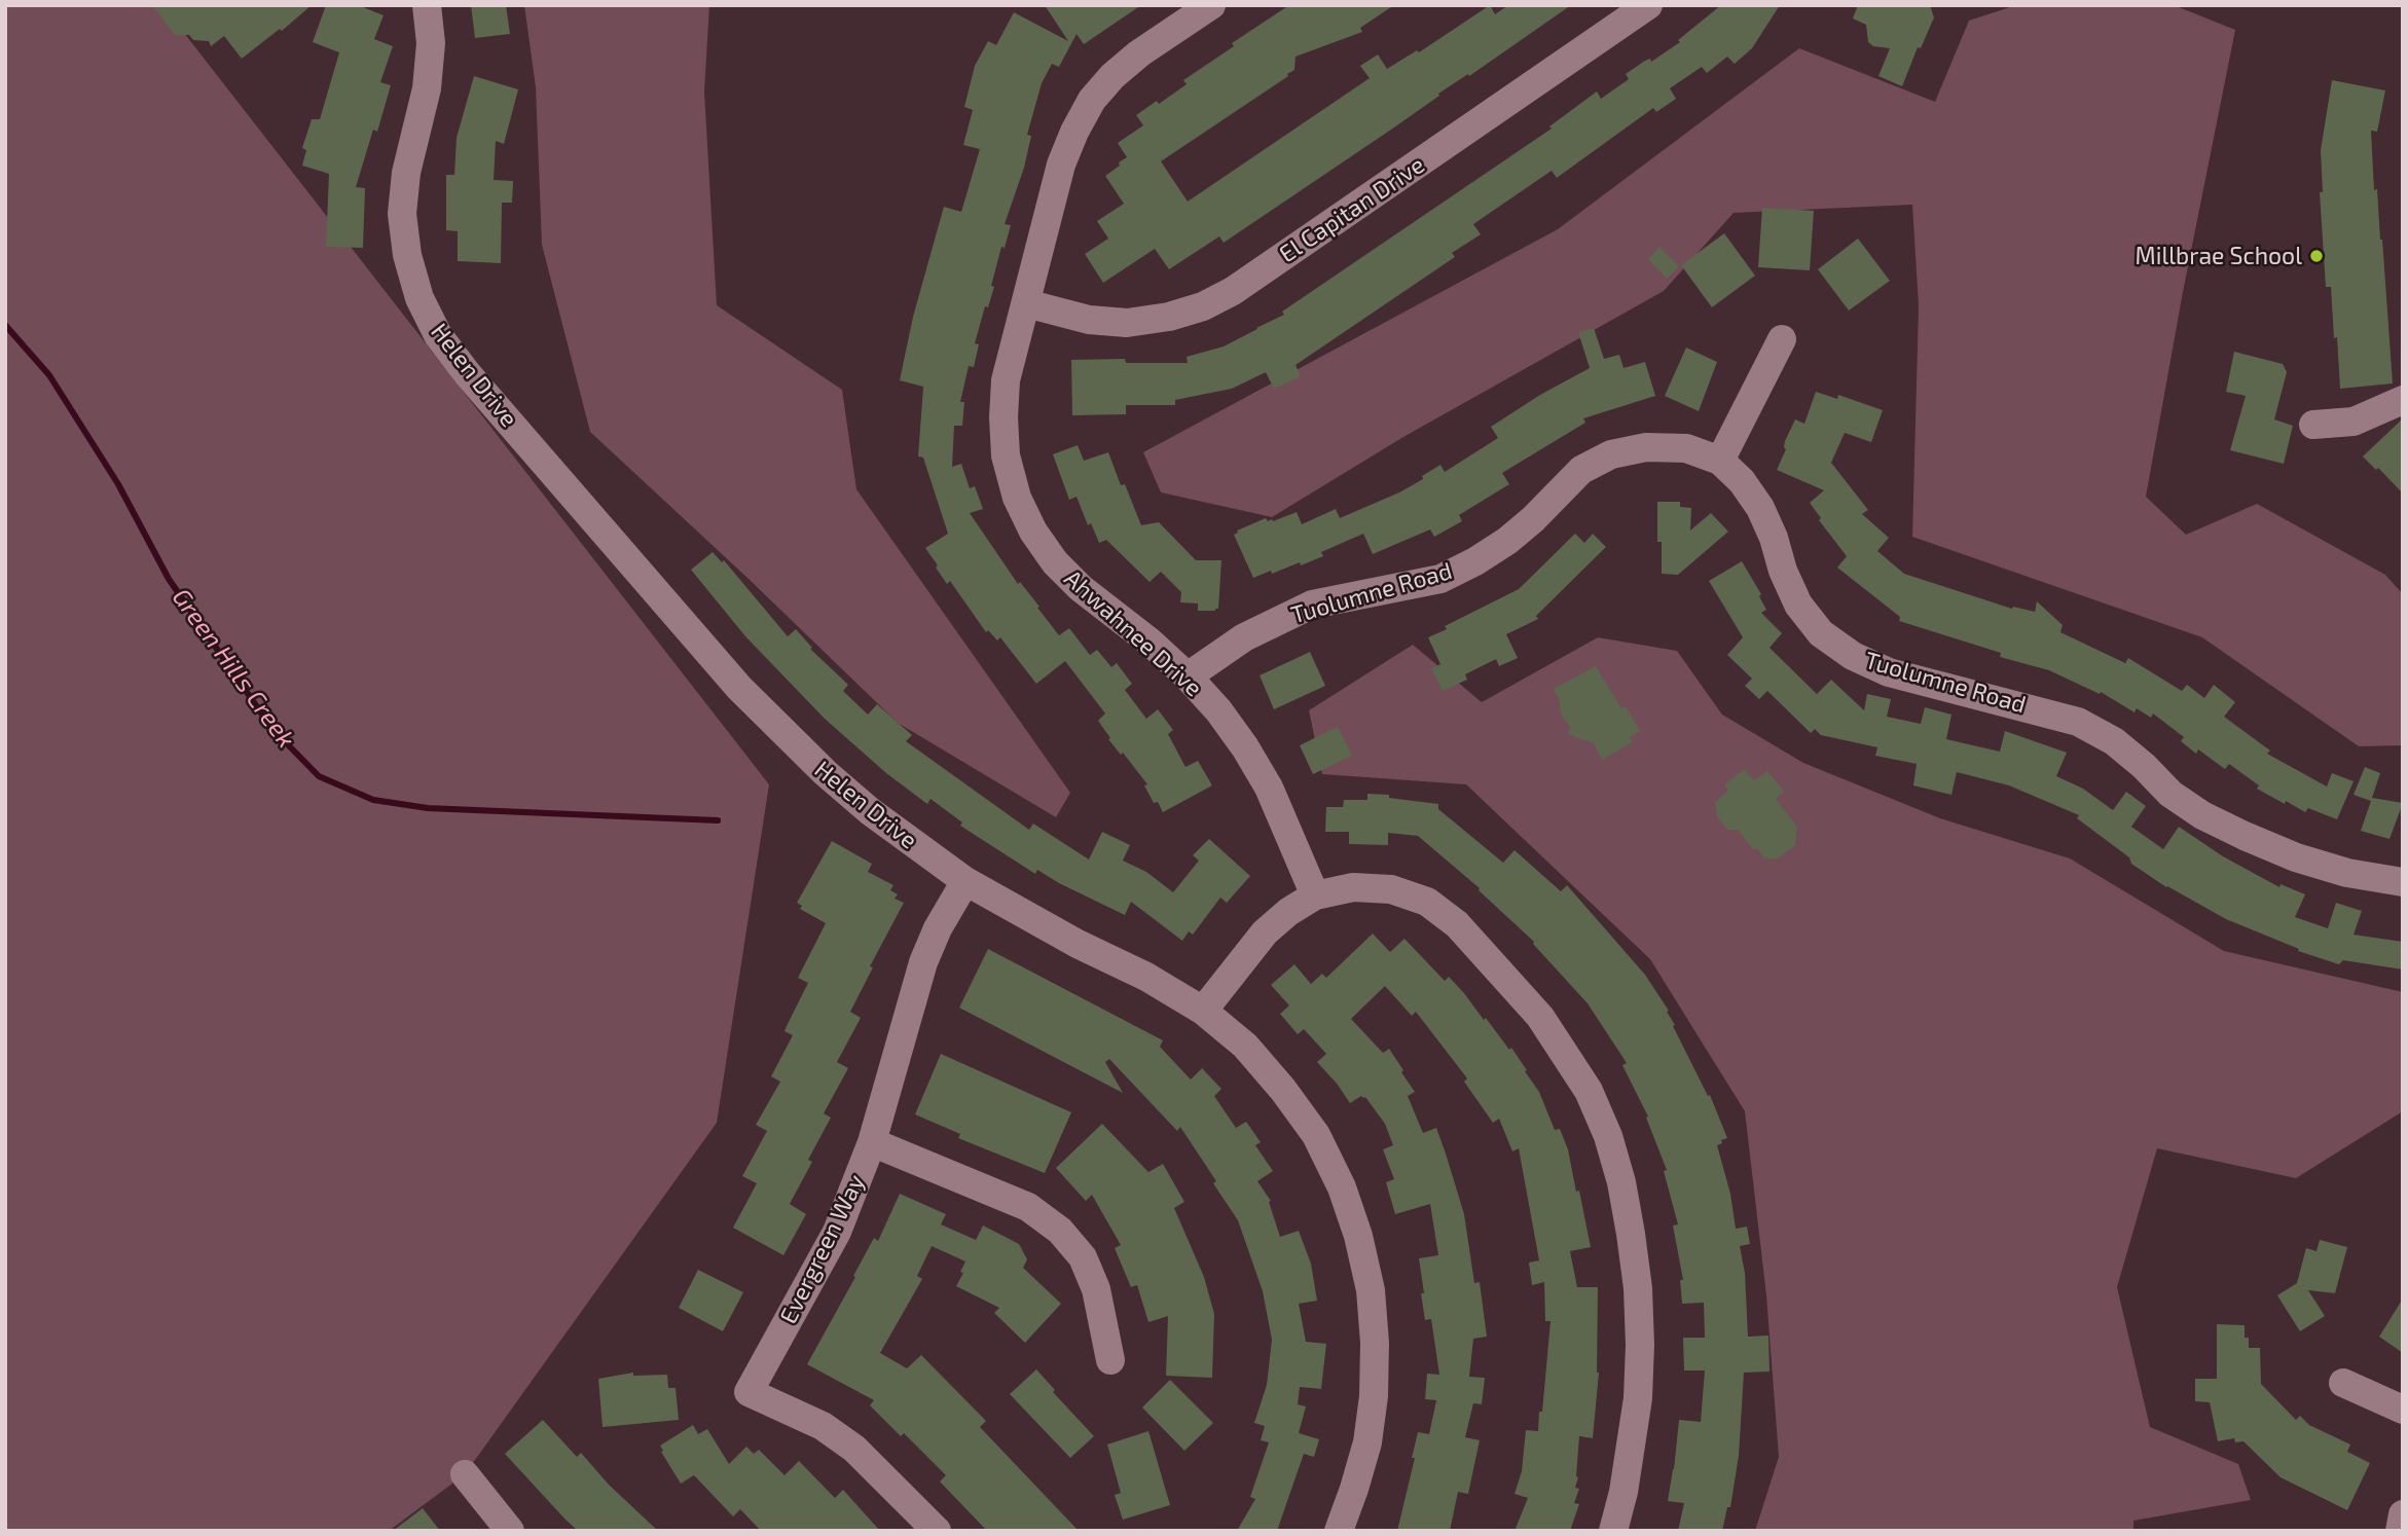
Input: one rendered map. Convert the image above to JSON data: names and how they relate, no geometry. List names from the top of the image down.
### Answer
{
  "streets": {
    "street": [
      "El Capitan Drive",
      "Helen Drive",
      "Tuolumne Road",
      "Ahwahnee Drive",
      "Evergreen Way"
    ]
  },
  "crossings": [
    ["El Capitan Drive", "Ahwahnee Drive"],
    ["Helen Drive", "Evergreen Way"],
    ["Tuolumne Road", "Ahwahnee Drive"]
  ],
  "water": ["Green Hills Creek"],
  "places": ["Millbrae School"]
}
